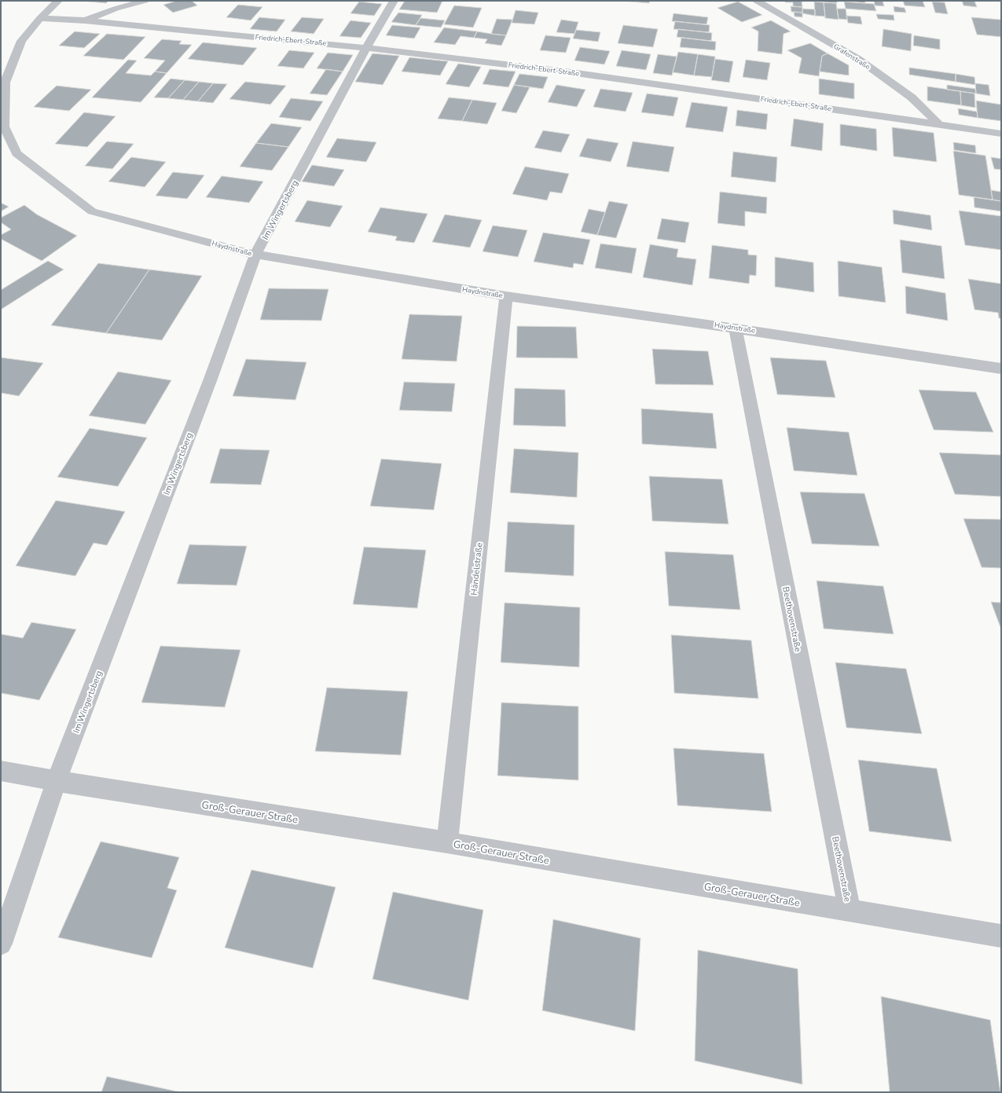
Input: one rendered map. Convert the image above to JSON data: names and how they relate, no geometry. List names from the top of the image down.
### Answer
{
  "streets": {
    "street": [
      "Friedrich-Ebert-Straße",
      "Grafenstraße",
      "Im Wingertsberg",
      "Haydnstraße",
      "Händelstraße",
      "Beethovenstraße",
      "Groß-Gerauer Straße"
    ]
  },
  "crossings": [
    ["Friedrich-Ebert-Straße", "Grafenstraße"],
    ["Friedrich-Ebert-Straße", "Im Wingertsberg"],
    ["Friedrich-Ebert-Straße", "Haydnstraße"],
    ["Im Wingertsberg", "Haydnstraße"],
    ["Im Wingertsberg", "Groß-Gerauer Straße"],
    ["Haydnstraße", "Händelstraße"],
    ["Haydnstraße", "Beethovenstraße"],
    ["Händelstraße", "Groß-Gerauer Straße"],
    ["Beethovenstraße", "Groß-Gerauer Straße"]
  ]
}
